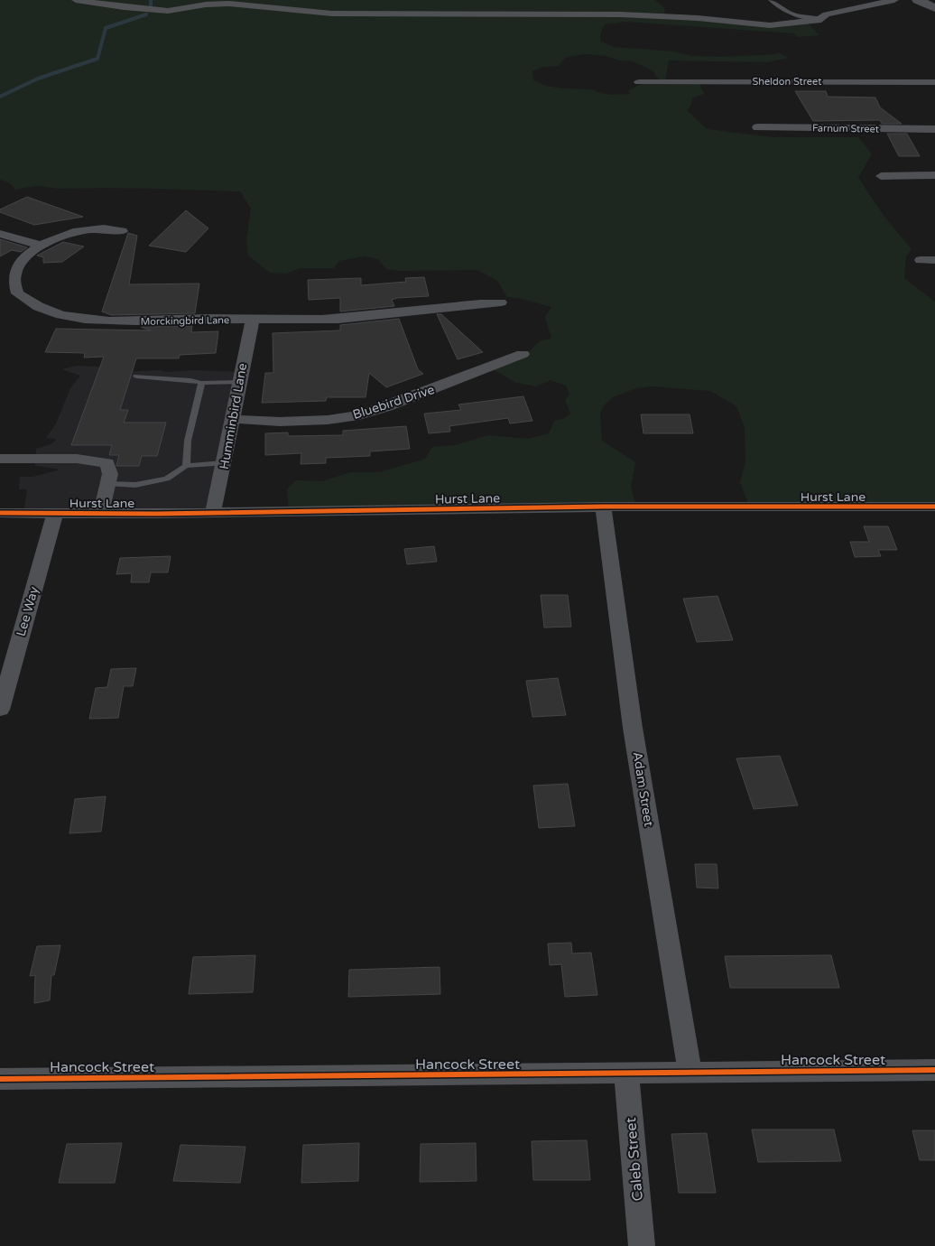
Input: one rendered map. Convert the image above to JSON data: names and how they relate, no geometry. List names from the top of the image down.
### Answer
{
  "streets": {
    "street": [
      "Sheldon Street",
      "Farnum Street",
      "Morckingbird Lane",
      "Bluebird Drive",
      "Humminbird Lane",
      "Hurst Lane",
      "Lee Way",
      "Adam Street",
      "Hancock Street",
      "Caleb Street"
    ]
  },
  "crossings": [
    ["Morckingbird Lane", "Humminbird Lane"],
    ["Bluebird Drive", "Humminbird Lane"],
    ["Humminbird Lane", "Hurst Lane"],
    ["Hurst Lane", "Lee Way"],
    ["Hurst Lane", "Adam Street"],
    ["Adam Street", "Hancock Street"],
    ["Hancock Street", "Caleb Street"]
  ]
}
